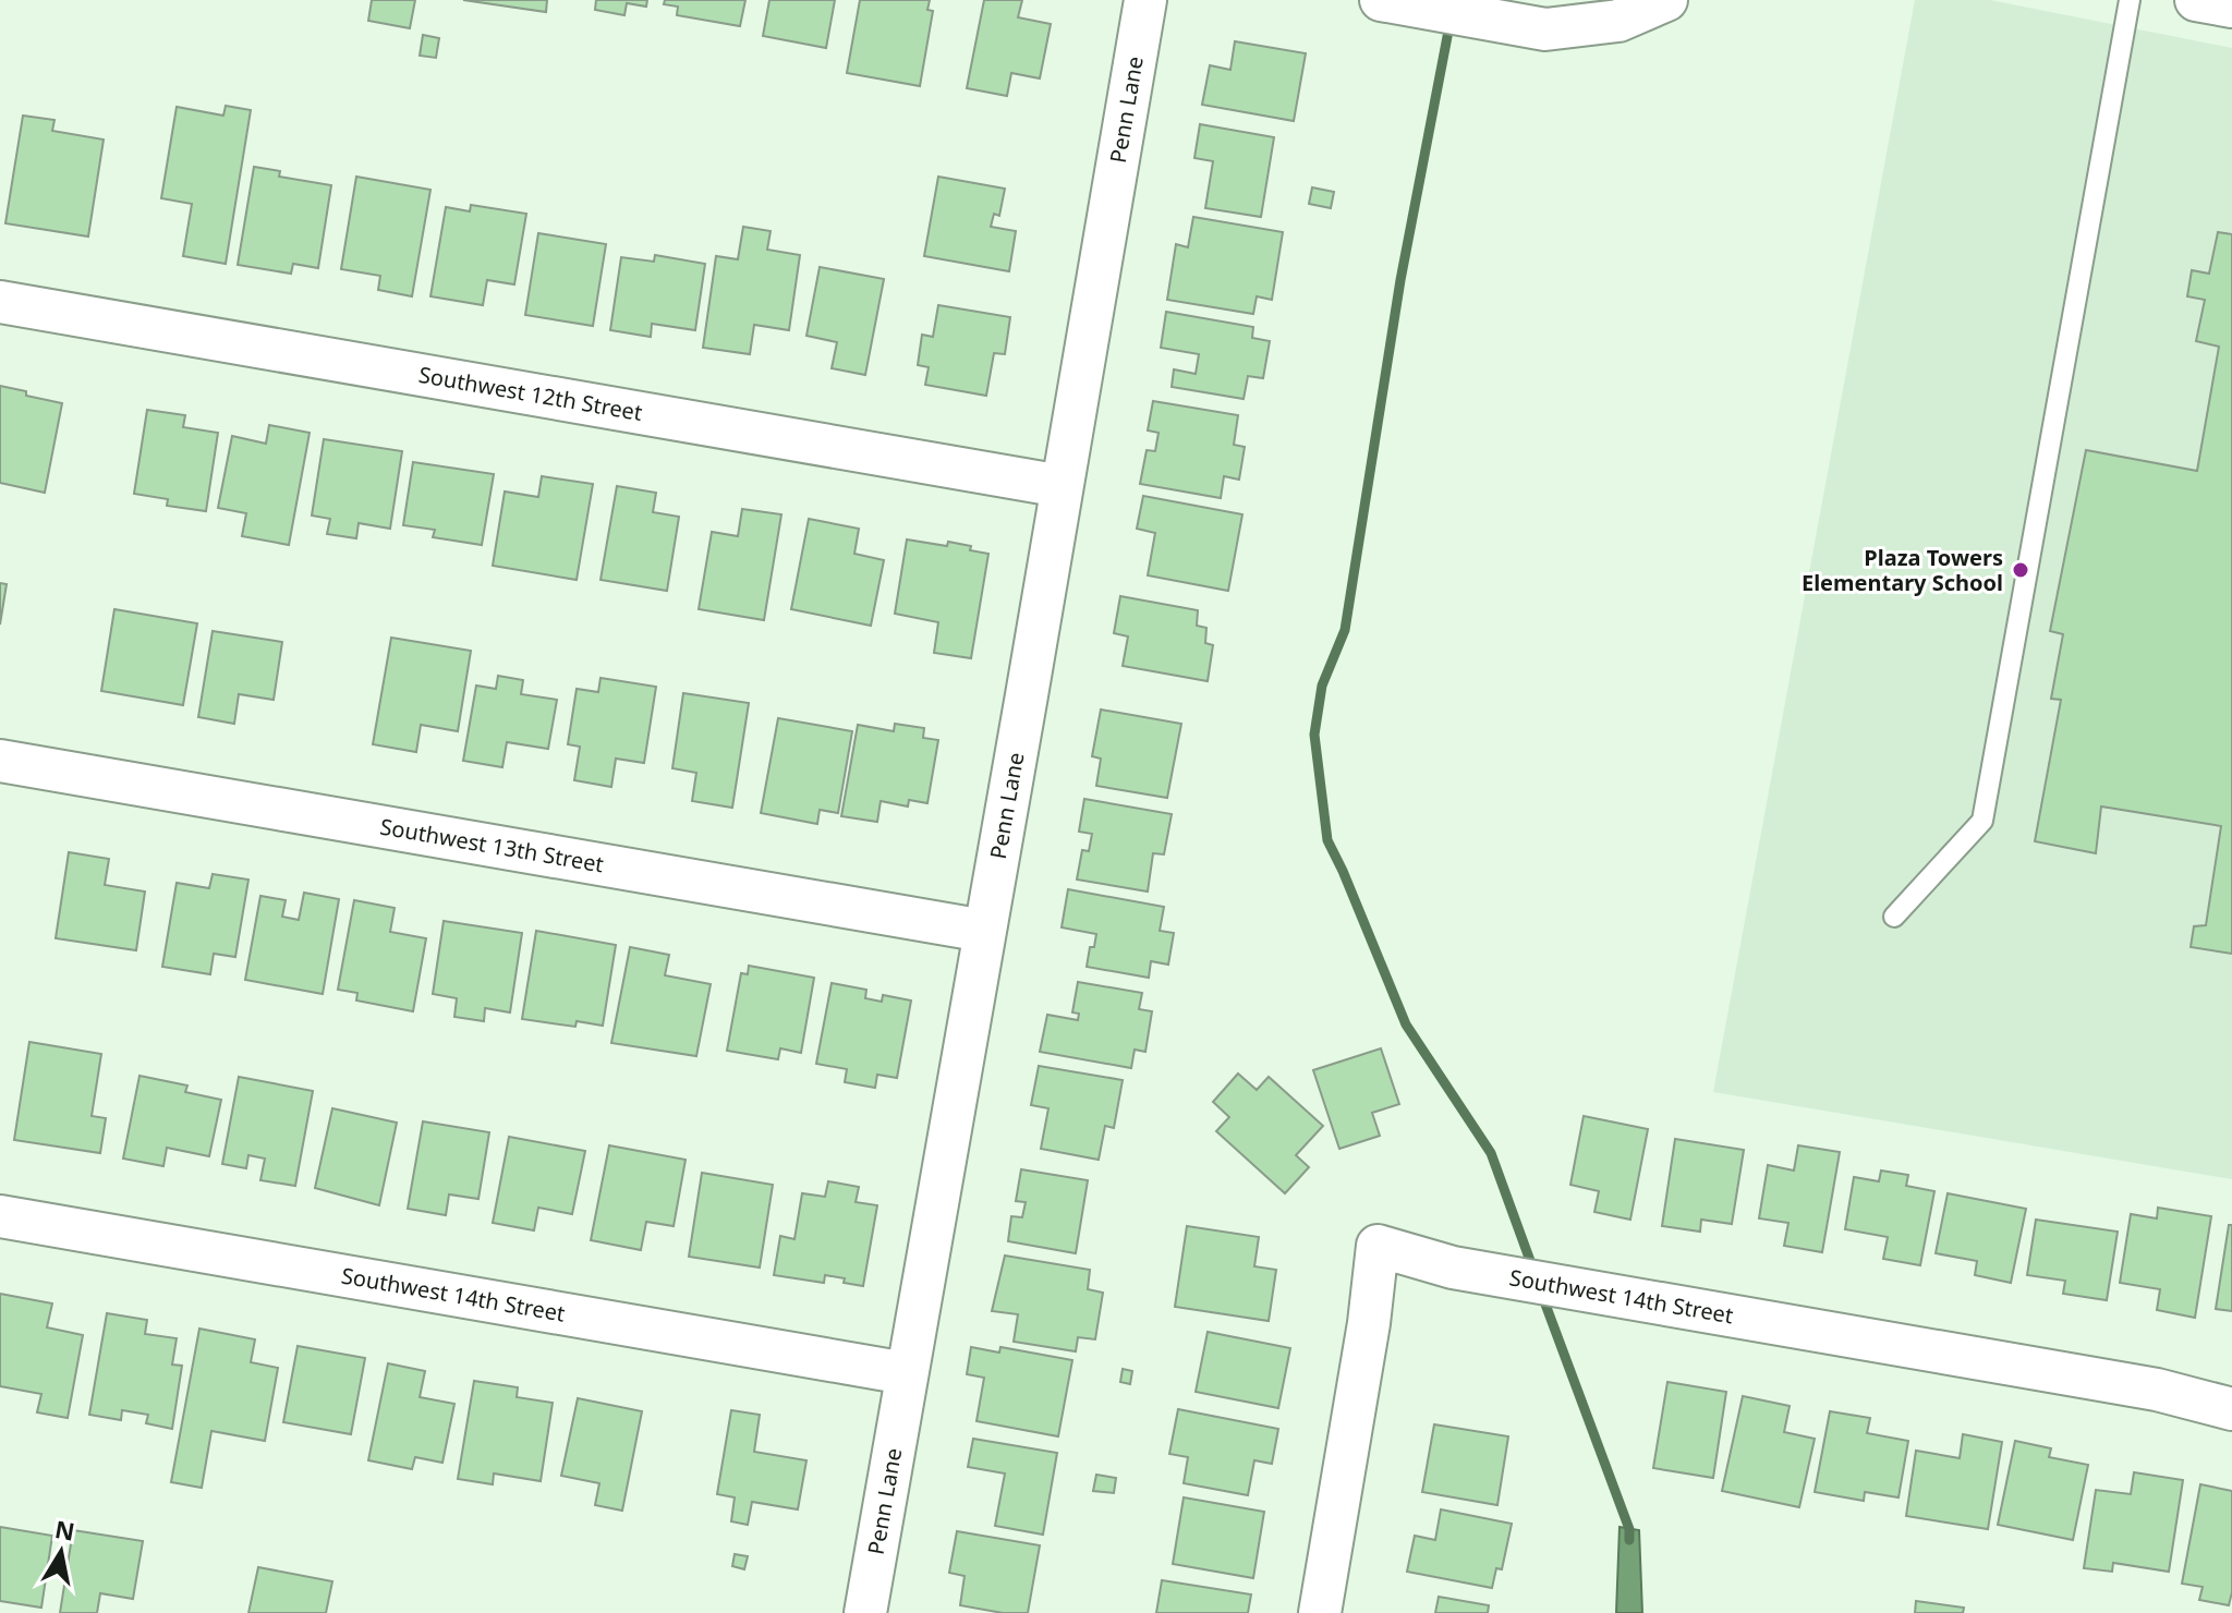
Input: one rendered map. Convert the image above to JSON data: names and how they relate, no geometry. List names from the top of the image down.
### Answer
{
  "streets": {
    "street": [
      "Penn Lane",
      "Southwest 12th Street",
      "Southwest 13th Street",
      "Southwest 14th Street"
    ]
  },
  "crossings": [
    ["Penn Lane", "Southwest 12th Street"],
    ["Penn Lane", "Southwest 13th Street"],
    ["Penn Lane", "Southwest 14th Street"]
  ],
  "places": ["Plaza Towers Elementary School"],
  "north": "top"
}
